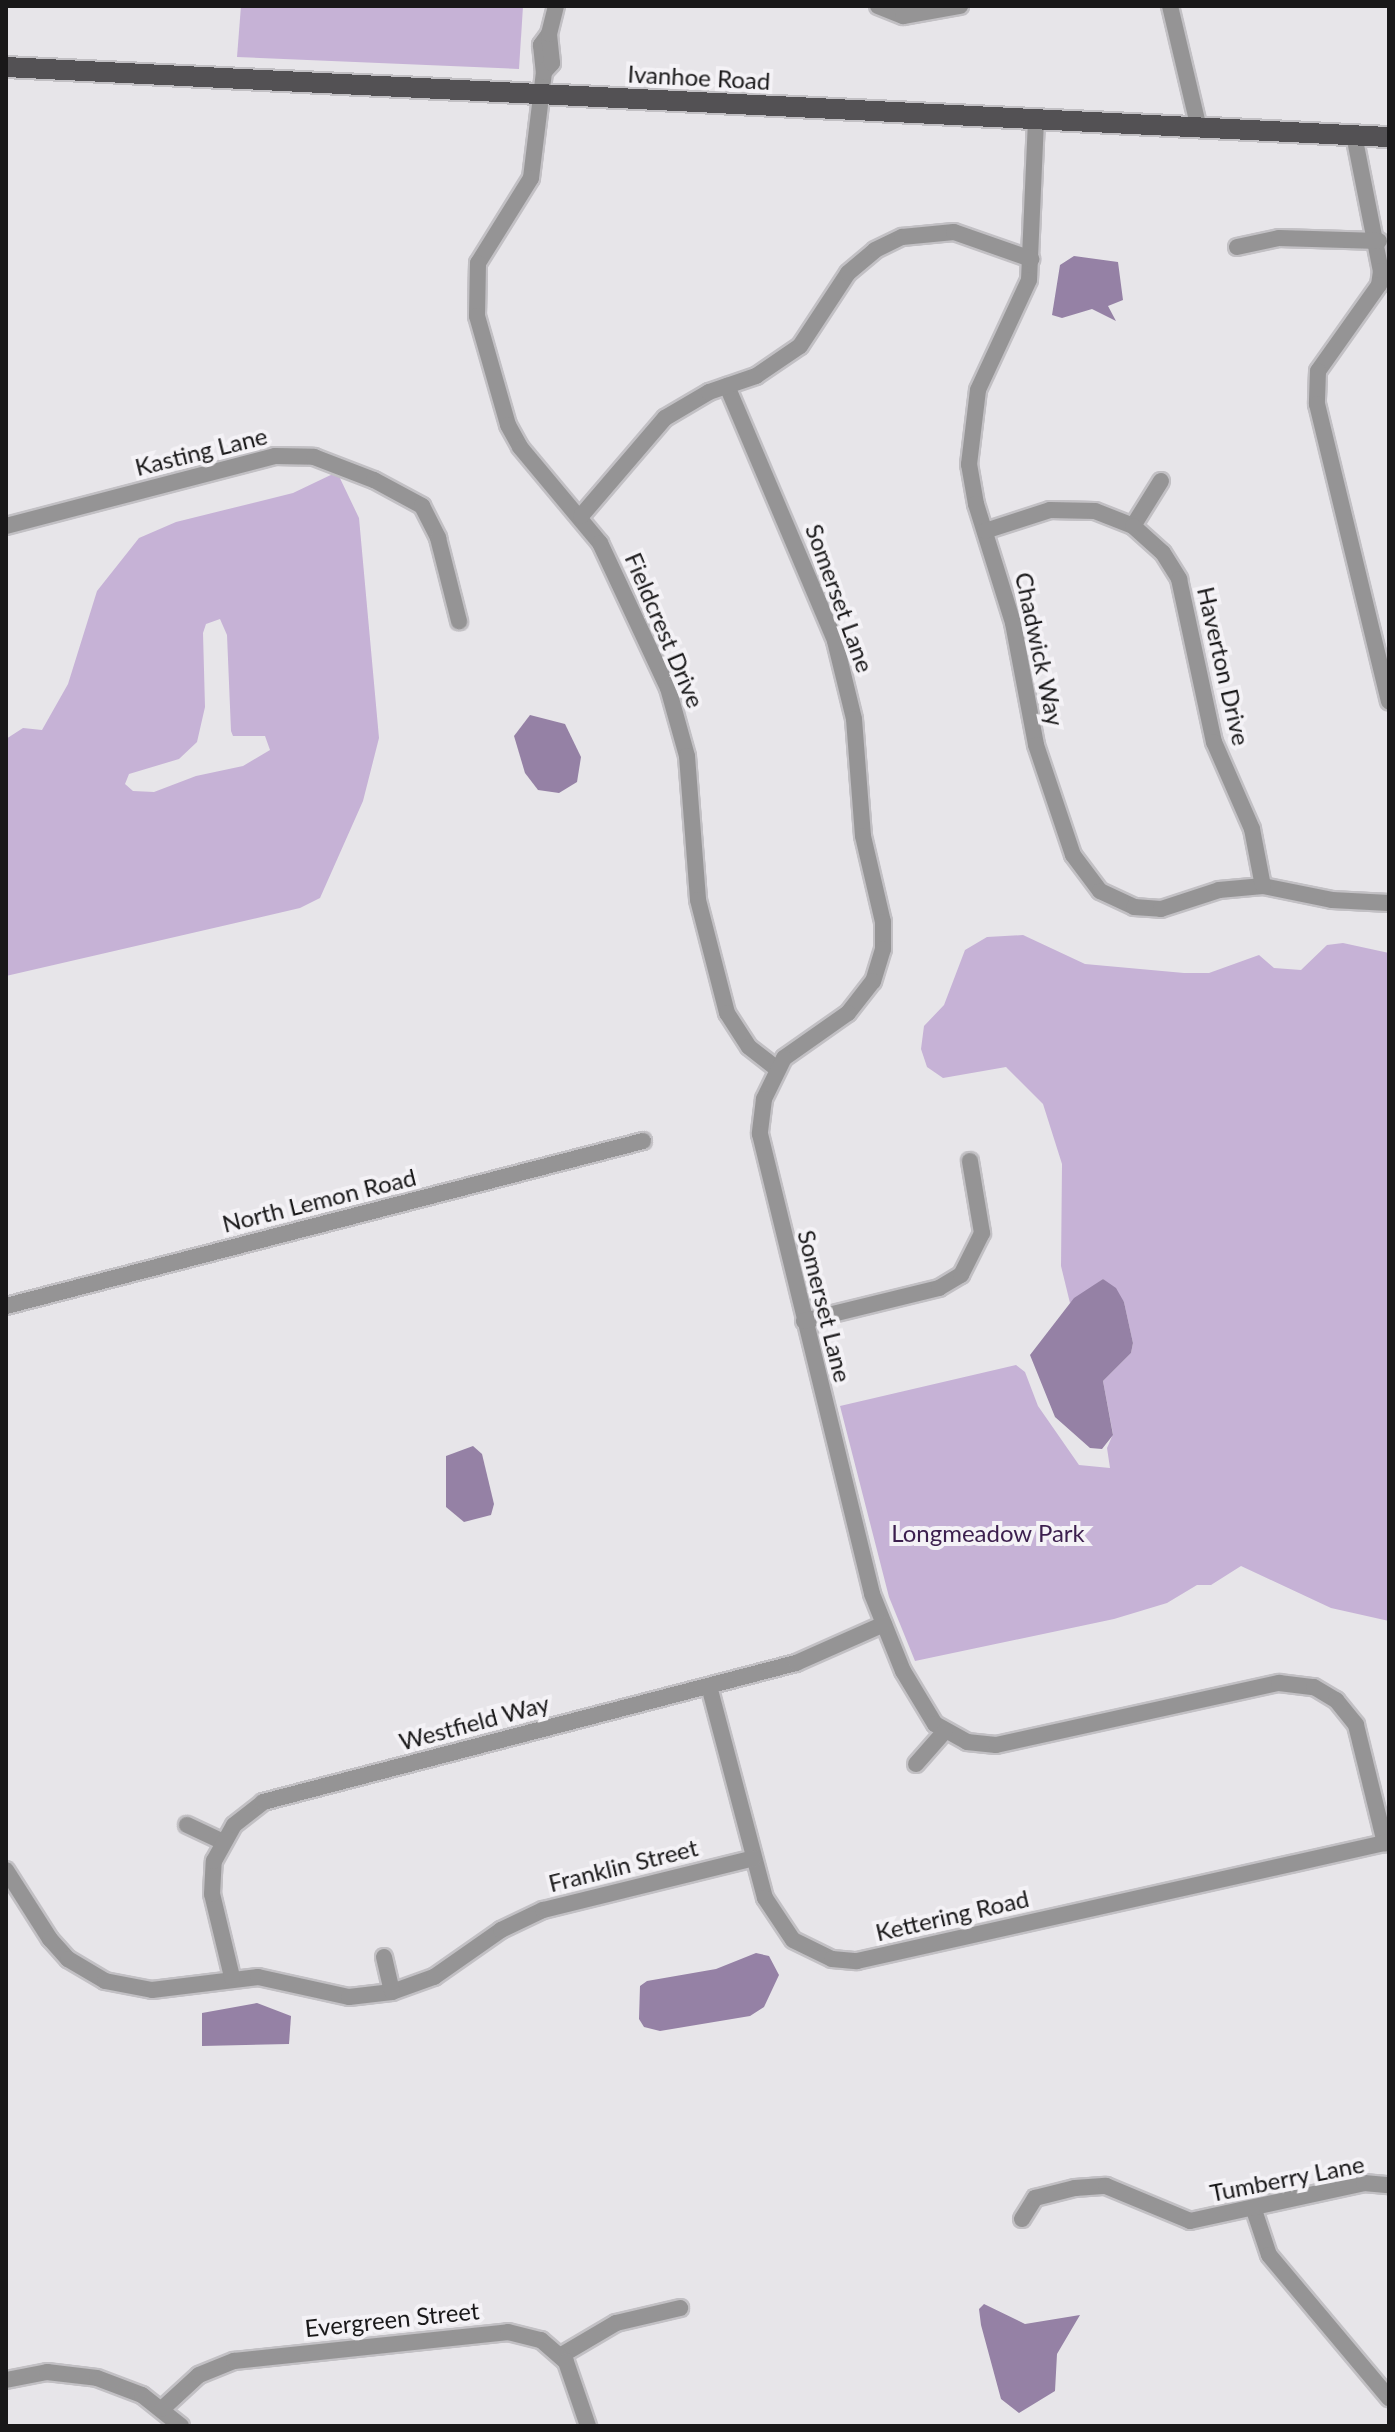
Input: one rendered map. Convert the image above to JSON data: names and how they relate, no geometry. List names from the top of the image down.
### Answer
{
  "streets": {
    "main road": ["Ivanhoe Road"],
    "street": [
      "Kasting Lane",
      "Somerset Lane",
      "Fieldcrest Drive",
      "Chadwick Way",
      "Haverton Drive",
      "North Lemon Road",
      "Westfield Way",
      "Franklin Street",
      "Kettering Road",
      "Tumberry Lane",
      "Evergreen Street"
    ]
  },
  "crossings": [
    ["Ivanhoe Road", "Fieldcrest Drive"],
    ["Ivanhoe Road", "Chadwick Way"],
    ["Somerset Lane", "Fieldcrest Drive"],
    ["Somerset Lane", "Westfield Way"],
    ["Chadwick Way", "Haverton Drive"],
    ["Westfield Way", "Kettering Road"],
    ["Franklin Street", "Kettering Road"]
  ],
  "parks": ["Longmeadow Park"]
}
